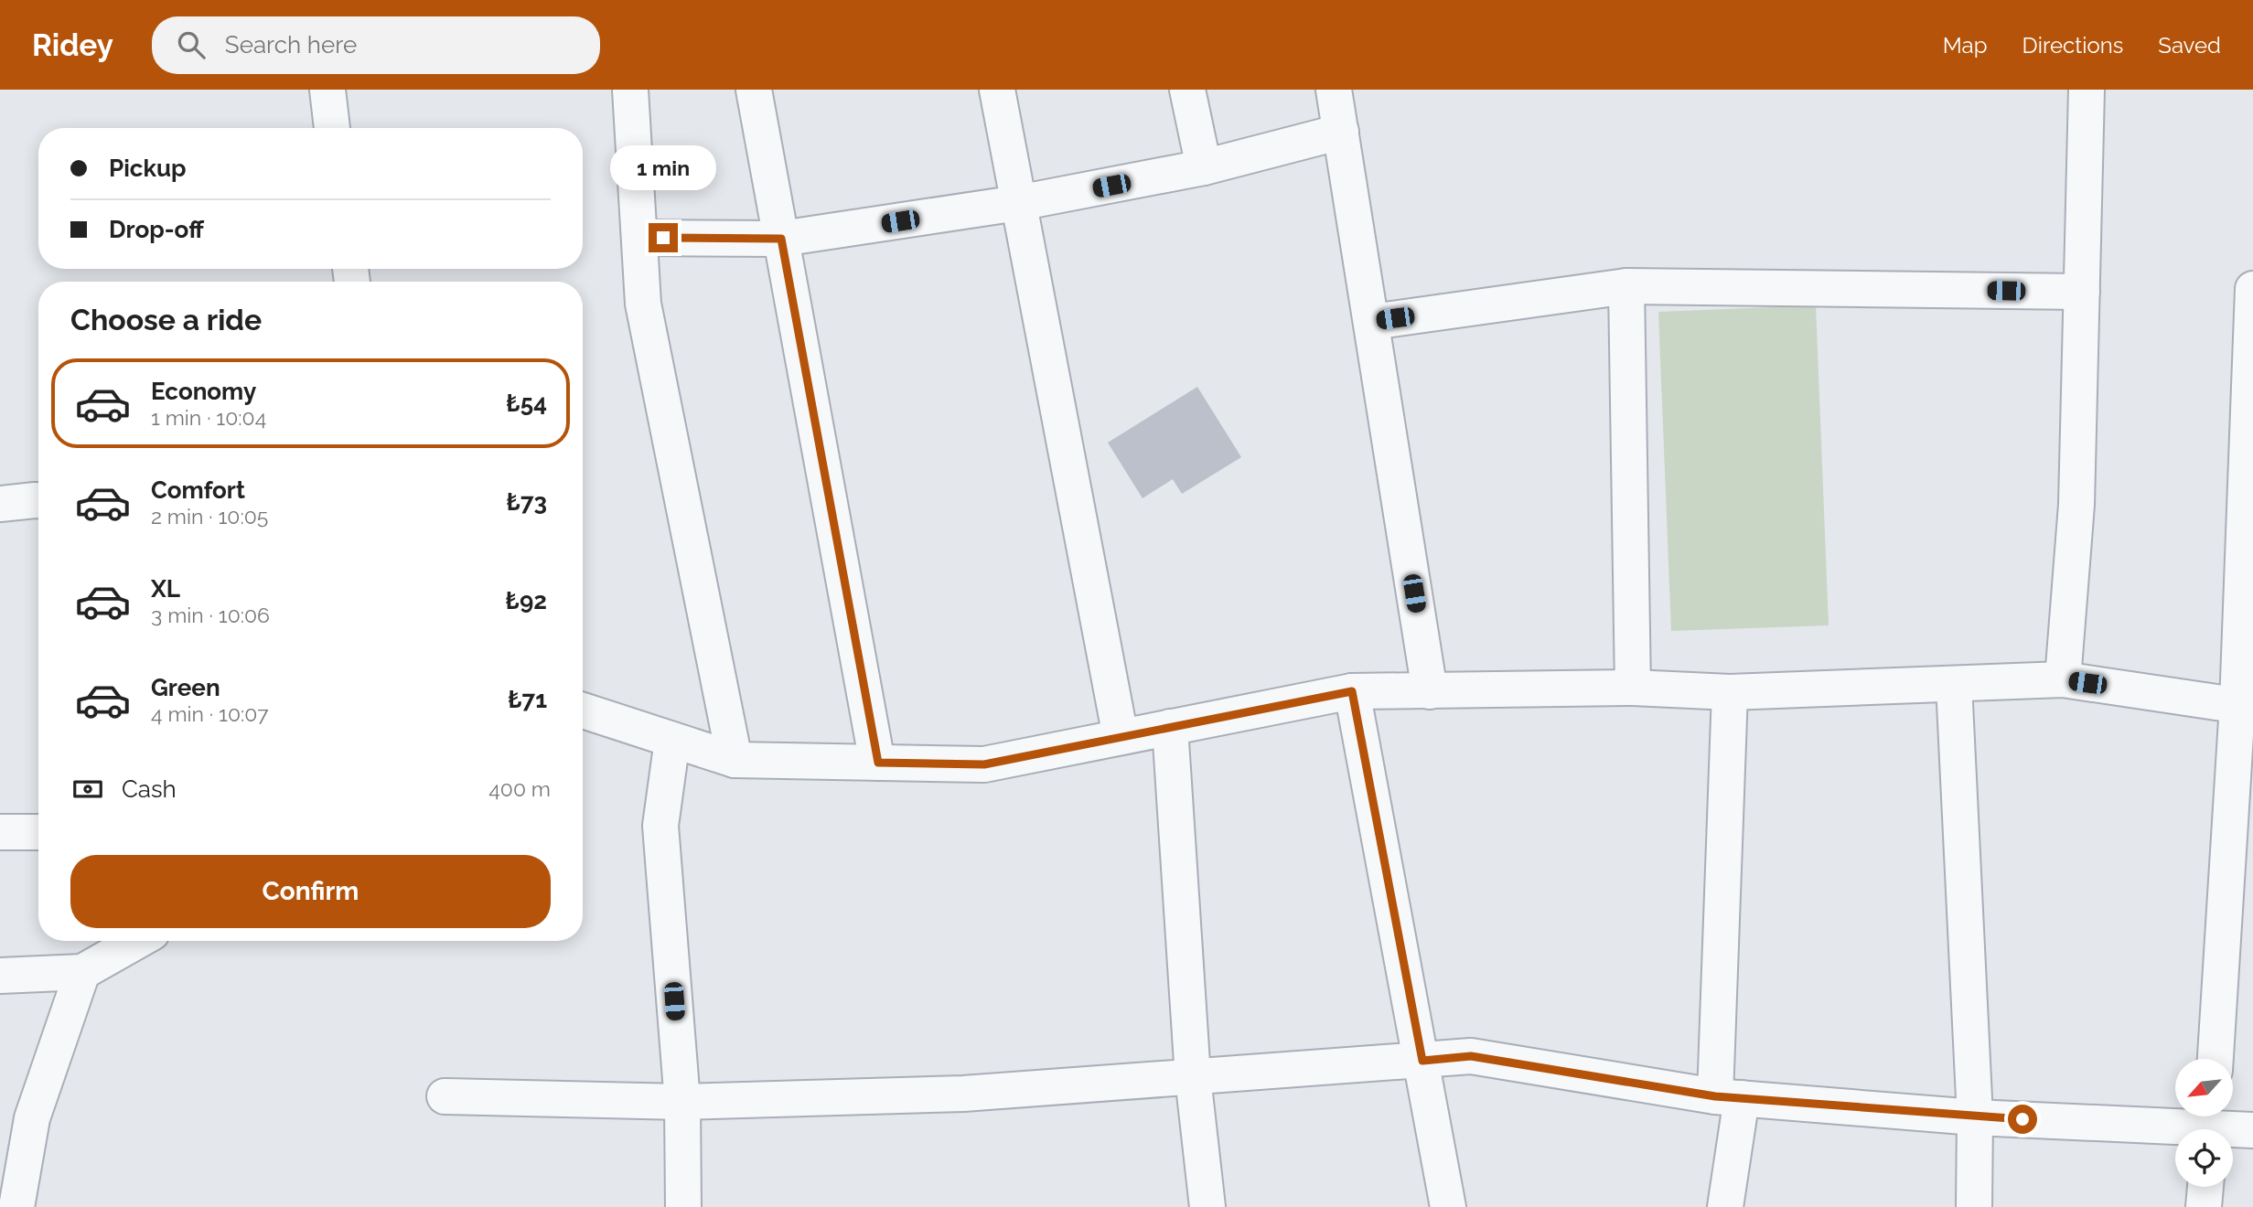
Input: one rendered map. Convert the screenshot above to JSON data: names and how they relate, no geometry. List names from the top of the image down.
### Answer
{
  "north": "bottom left",
  "page": {
    "header": "Ridey",
    "search": "Search here",
    "nav": ["Map", "Directions", "Saved"],
    "banner": ["Pickup", "Drop-off"],
    "bubble": "1 min",
    "heading": "Choose a ride",
    "list": [
      {
        "name": "Economy",
        "note": "1 min · 10:04",
        "value": "₺54"
      },
      {
        "name": "Comfort",
        "note": "2 min · 10:05",
        "value": "₺73"
      },
      {
        "name": "XL",
        "note": "3 min · 10:06",
        "value": "₺92"
      },
      {
        "name": "Green",
        "note": "4 min · 10:07",
        "value": "₺71"
      }
    ],
    "pay": ["Cash", "400 m"],
    "buttons": "Confirm"
  }
}
